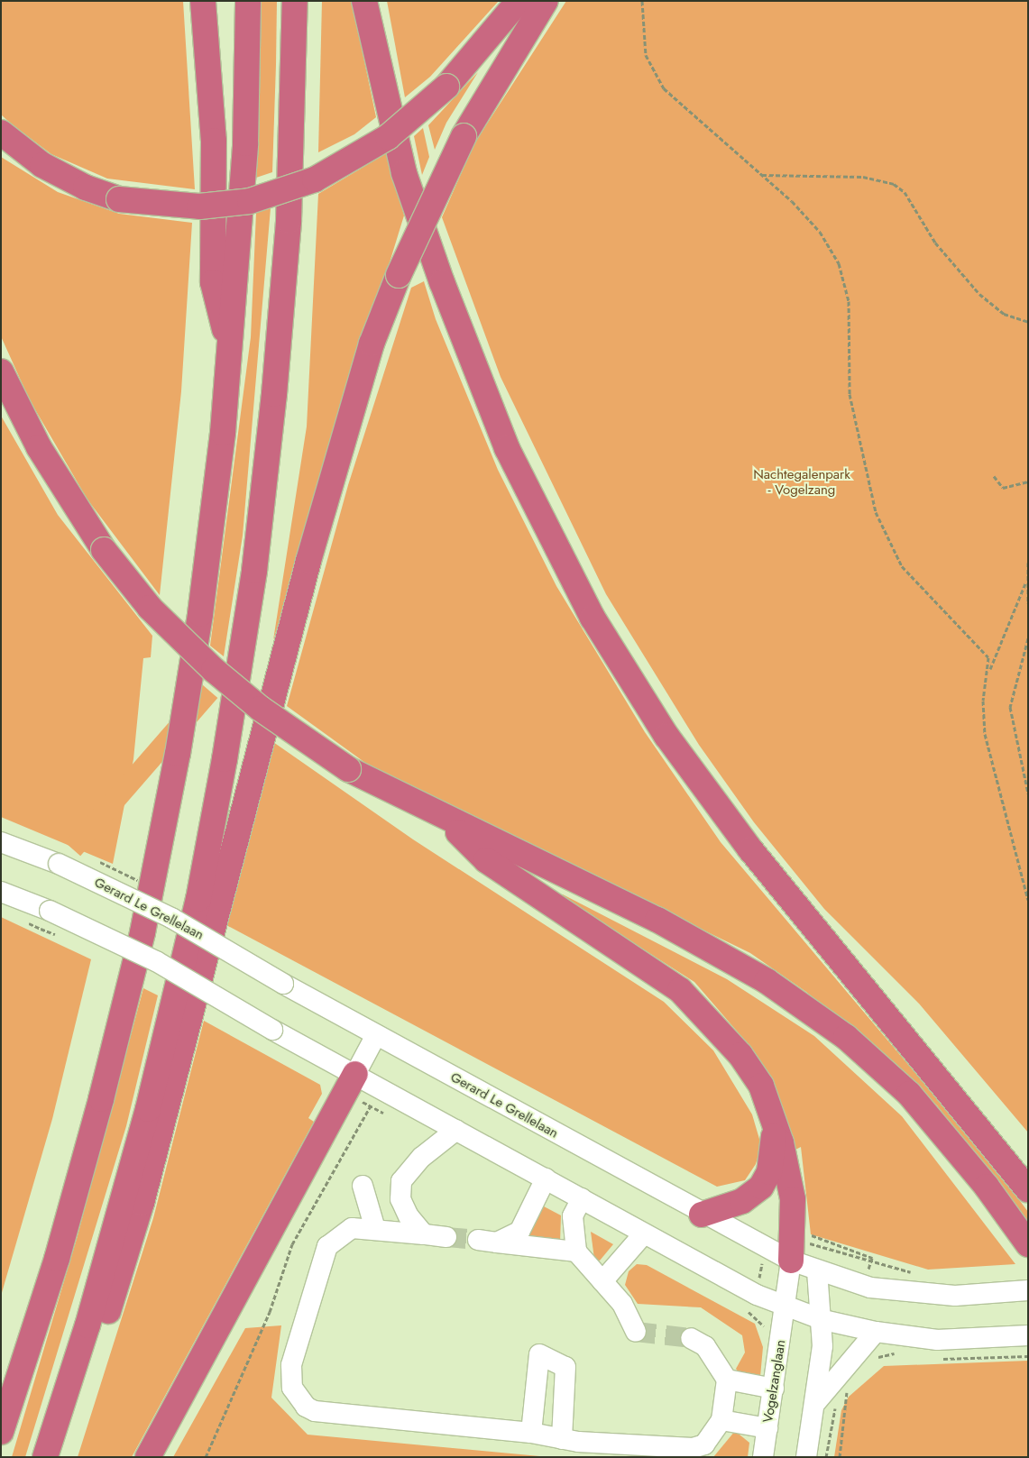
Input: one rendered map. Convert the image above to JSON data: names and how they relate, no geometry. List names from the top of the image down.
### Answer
{
  "streets": {
    "street": ["Gerard Le Grellelaan", "Vogelzanglaan"]
  },
  "crossings": [
    ["Gerard Le Grellelaan", "Vogelzanglaan"]
  ],
  "parks": ["Nachtegalenpark - Vogelzang"]
}
